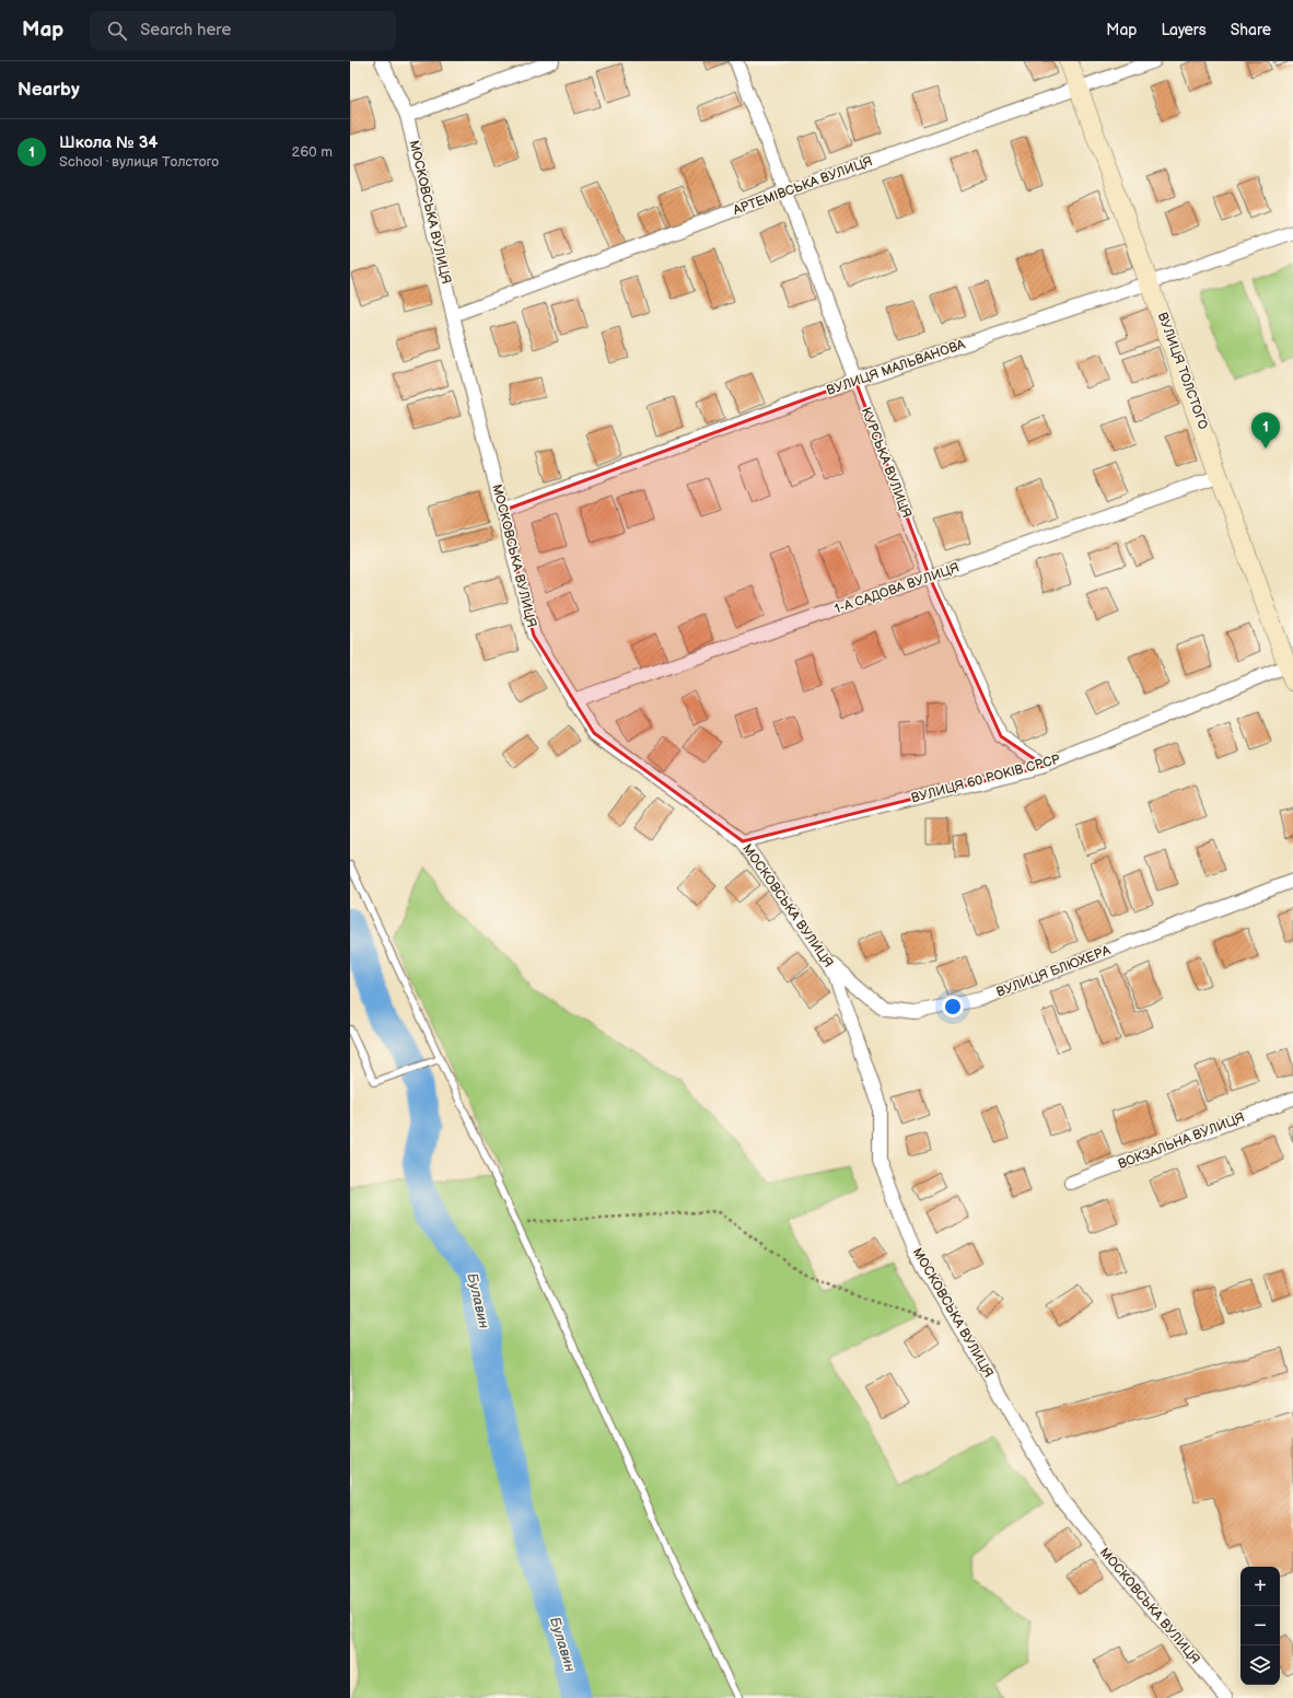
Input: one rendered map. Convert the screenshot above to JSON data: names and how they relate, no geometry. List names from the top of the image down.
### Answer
{
  "streets": {
    "street": [
      "АРТЕМІВСЬКА ВУЛИЦЯ",
      "МОСКОВСЬКА ВУЛИЦЯ",
      "ВУЛИЦЯ МАЛЬВАНОВА",
      "ВУЛИЦЯ ТОЛСТОГО",
      "КУРСЬКА ВУЛИЦЯ",
      "1-А САДОВА ВУЛИЦЯ",
      "ВУЛИЦЯ 60 РОКІВ СРСР",
      "ВУЛИЦЯ БЛЮХЕРА",
      "ВОКЗАЛЬНА ВУЛИЦЯ"
    ]
  },
  "crossings": [
    ["АРТЕМІВСЬКА ВУЛИЦЯ", "МОСКОВСЬКА ВУЛИЦЯ"],
    ["АРТЕМІВСЬКА ВУЛИЦЯ", "ВУЛИЦЯ ТОЛСТОГО"],
    ["АРТЕМІВСЬКА ВУЛИЦЯ", "КУРСЬКА ВУЛИЦЯ"],
    ["МОСКОВСЬКА ВУЛИЦЯ", "ВУЛИЦЯ МАЛЬВАНОВА"],
    ["МОСКОВСЬКА ВУЛИЦЯ", "1-А САДОВА ВУЛИЦЯ"],
    ["МОСКОВСЬКА ВУЛИЦЯ", "ВУЛИЦЯ 60 РОКІВ СРСР"],
    ["МОСКОВСЬКА ВУЛИЦЯ", "ВУЛИЦЯ БЛЮХЕРА"],
    ["ВУЛИЦЯ МАЛЬВАНОВА", "ВУЛИЦЯ ТОЛСТОГО"],
    ["ВУЛИЦЯ МАЛЬВАНОВА", "КУРСЬКА ВУЛИЦЯ"],
    ["ВУЛИЦЯ ТОЛСТОГО", "1-А САДОВА ВУЛИЦЯ"],
    ["ВУЛИЦЯ ТОЛСТОГО", "ВУЛИЦЯ 60 РОКІВ СРСР"],
    ["КУРСЬКА ВУЛИЦЯ", "1-А САДОВА ВУЛИЦЯ"],
    ["КУРСЬКА ВУЛИЦЯ", "ВУЛИЦЯ 60 РОКІВ СРСР"]
  ],
  "water": ["Булавин"],
  "page": {
    "header": "Map",
    "search": "Search here",
    "nav": ["Map", "Layers", "Share"],
    "heading": "Nearby",
    "list": [
      {
        "mark": "1",
        "name": "Школа № 34",
        "note": "School · вулиця Толстого",
        "value": "260 m"
      }
    ],
    "pins": "1",
    "map_buttons": ["+", "−"]
  }
}
